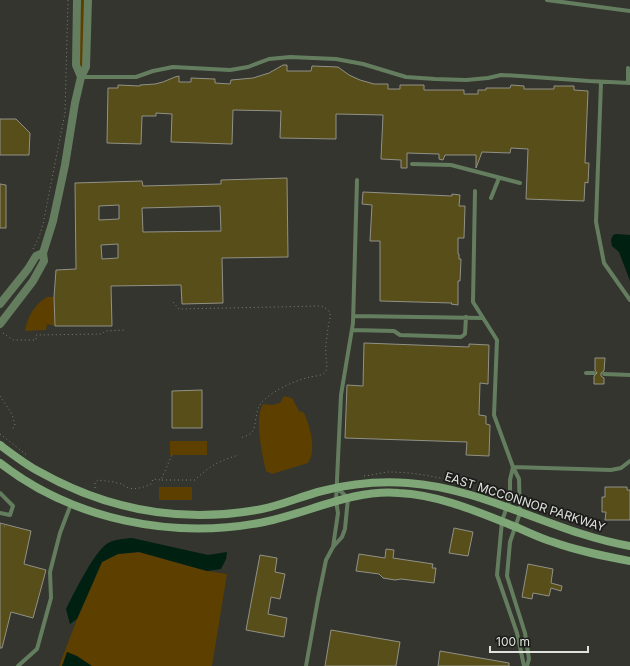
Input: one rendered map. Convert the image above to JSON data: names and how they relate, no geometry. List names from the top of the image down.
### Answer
{
  "streets": {
    "street": ["EAST MCCONNOR PARKWAY"]
  },
  "scale_bar": "100 m"
}
